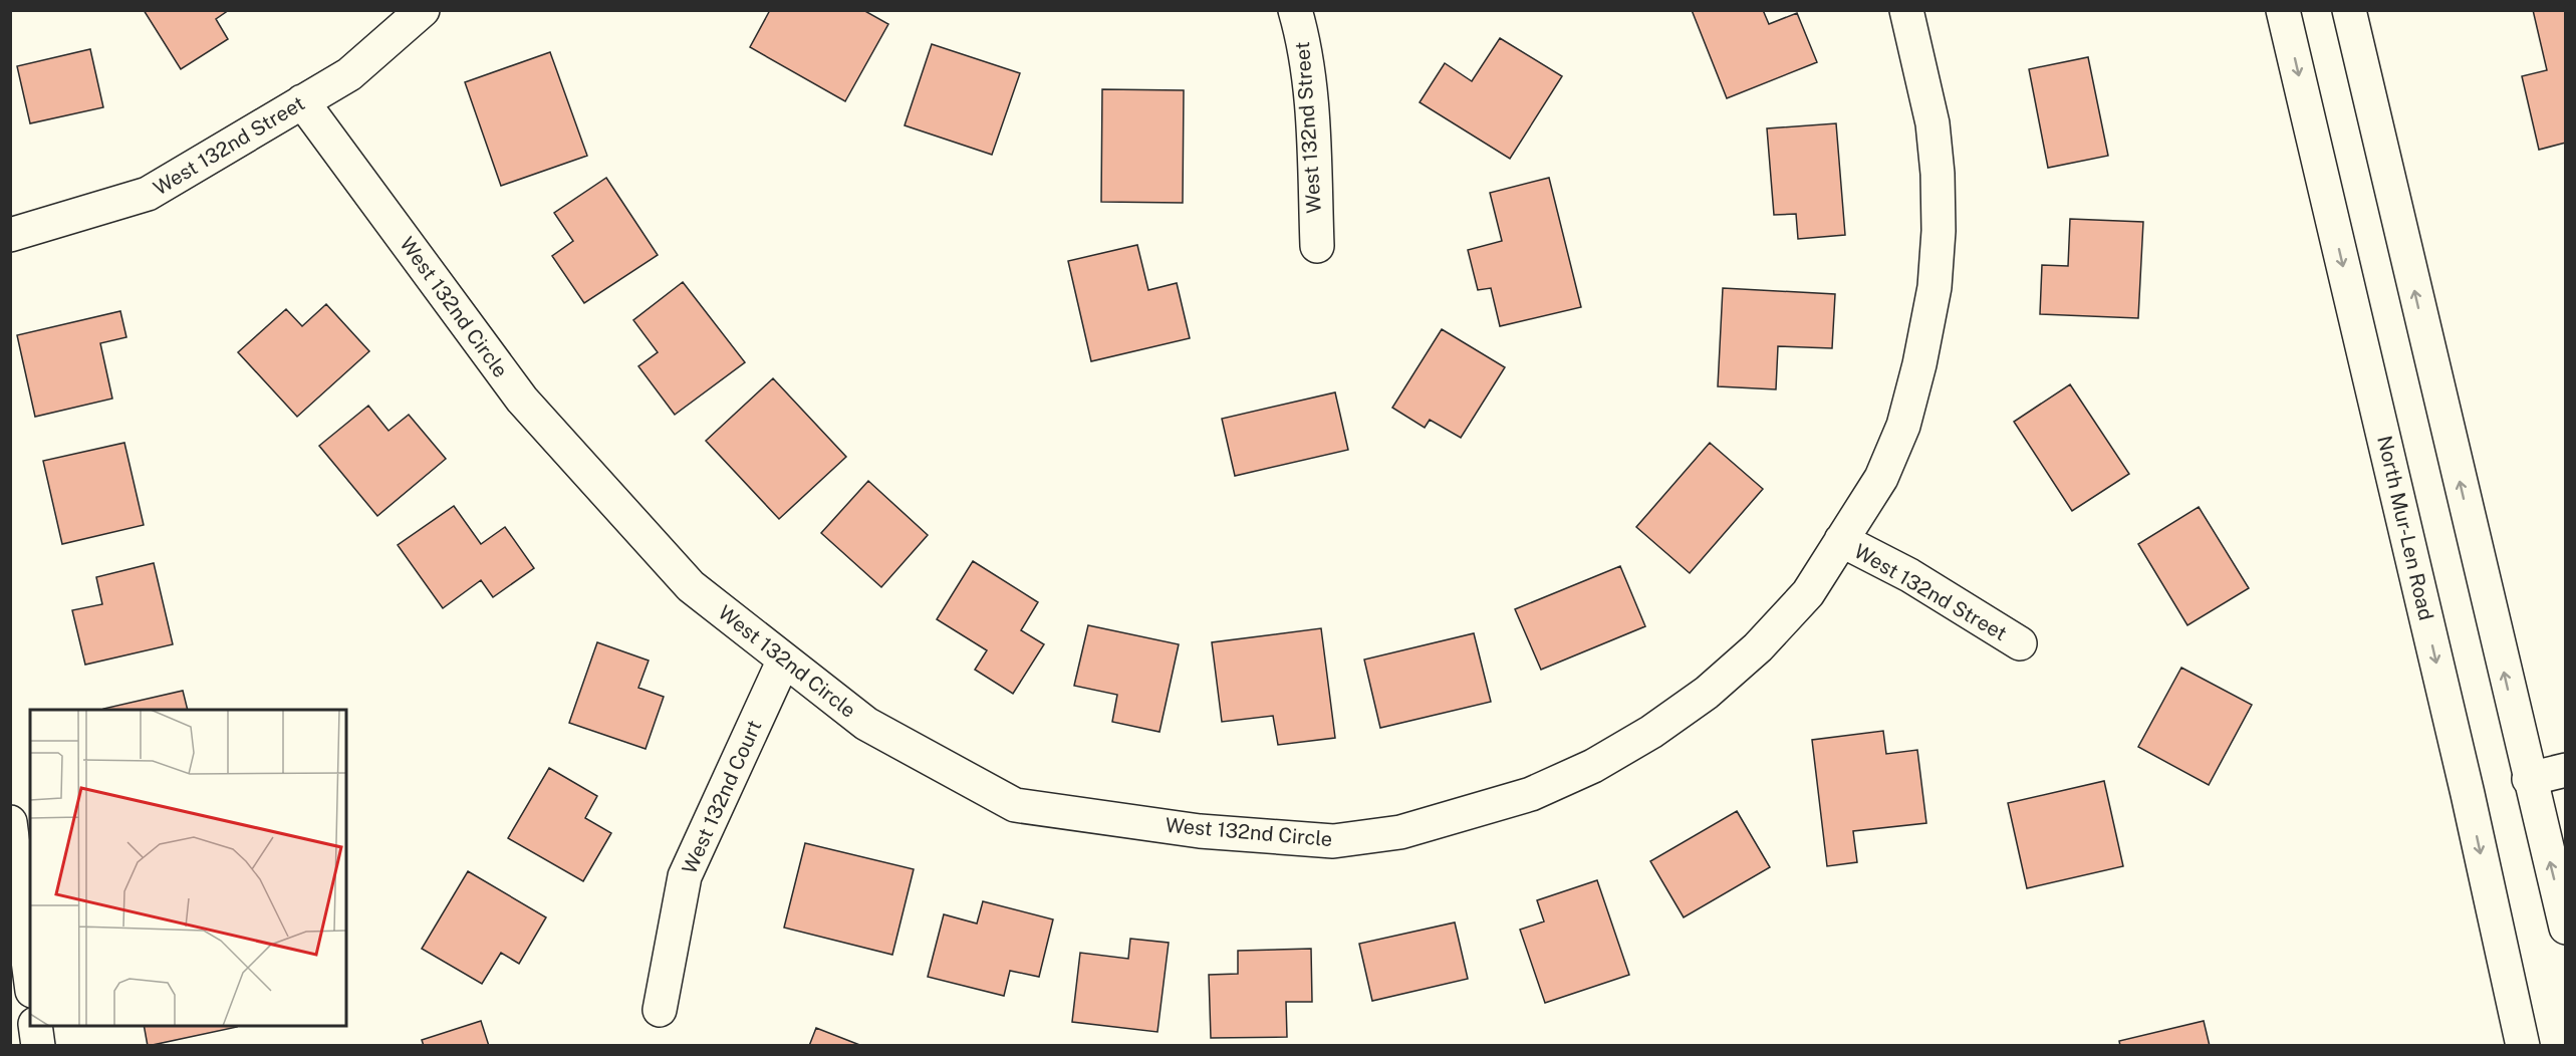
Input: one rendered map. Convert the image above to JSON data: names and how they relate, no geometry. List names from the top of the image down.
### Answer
{
  "streets": {
    "street": [
      "West 132nd Street",
      "West 132nd Circle",
      "North Mur-Len Road",
      "West 132nd Court"
    ]
  },
  "crossings": [
    ["West 132nd Street", "West 132nd Circle"],
    ["West 132nd Circle", "West 132nd Court"]
  ]
}
